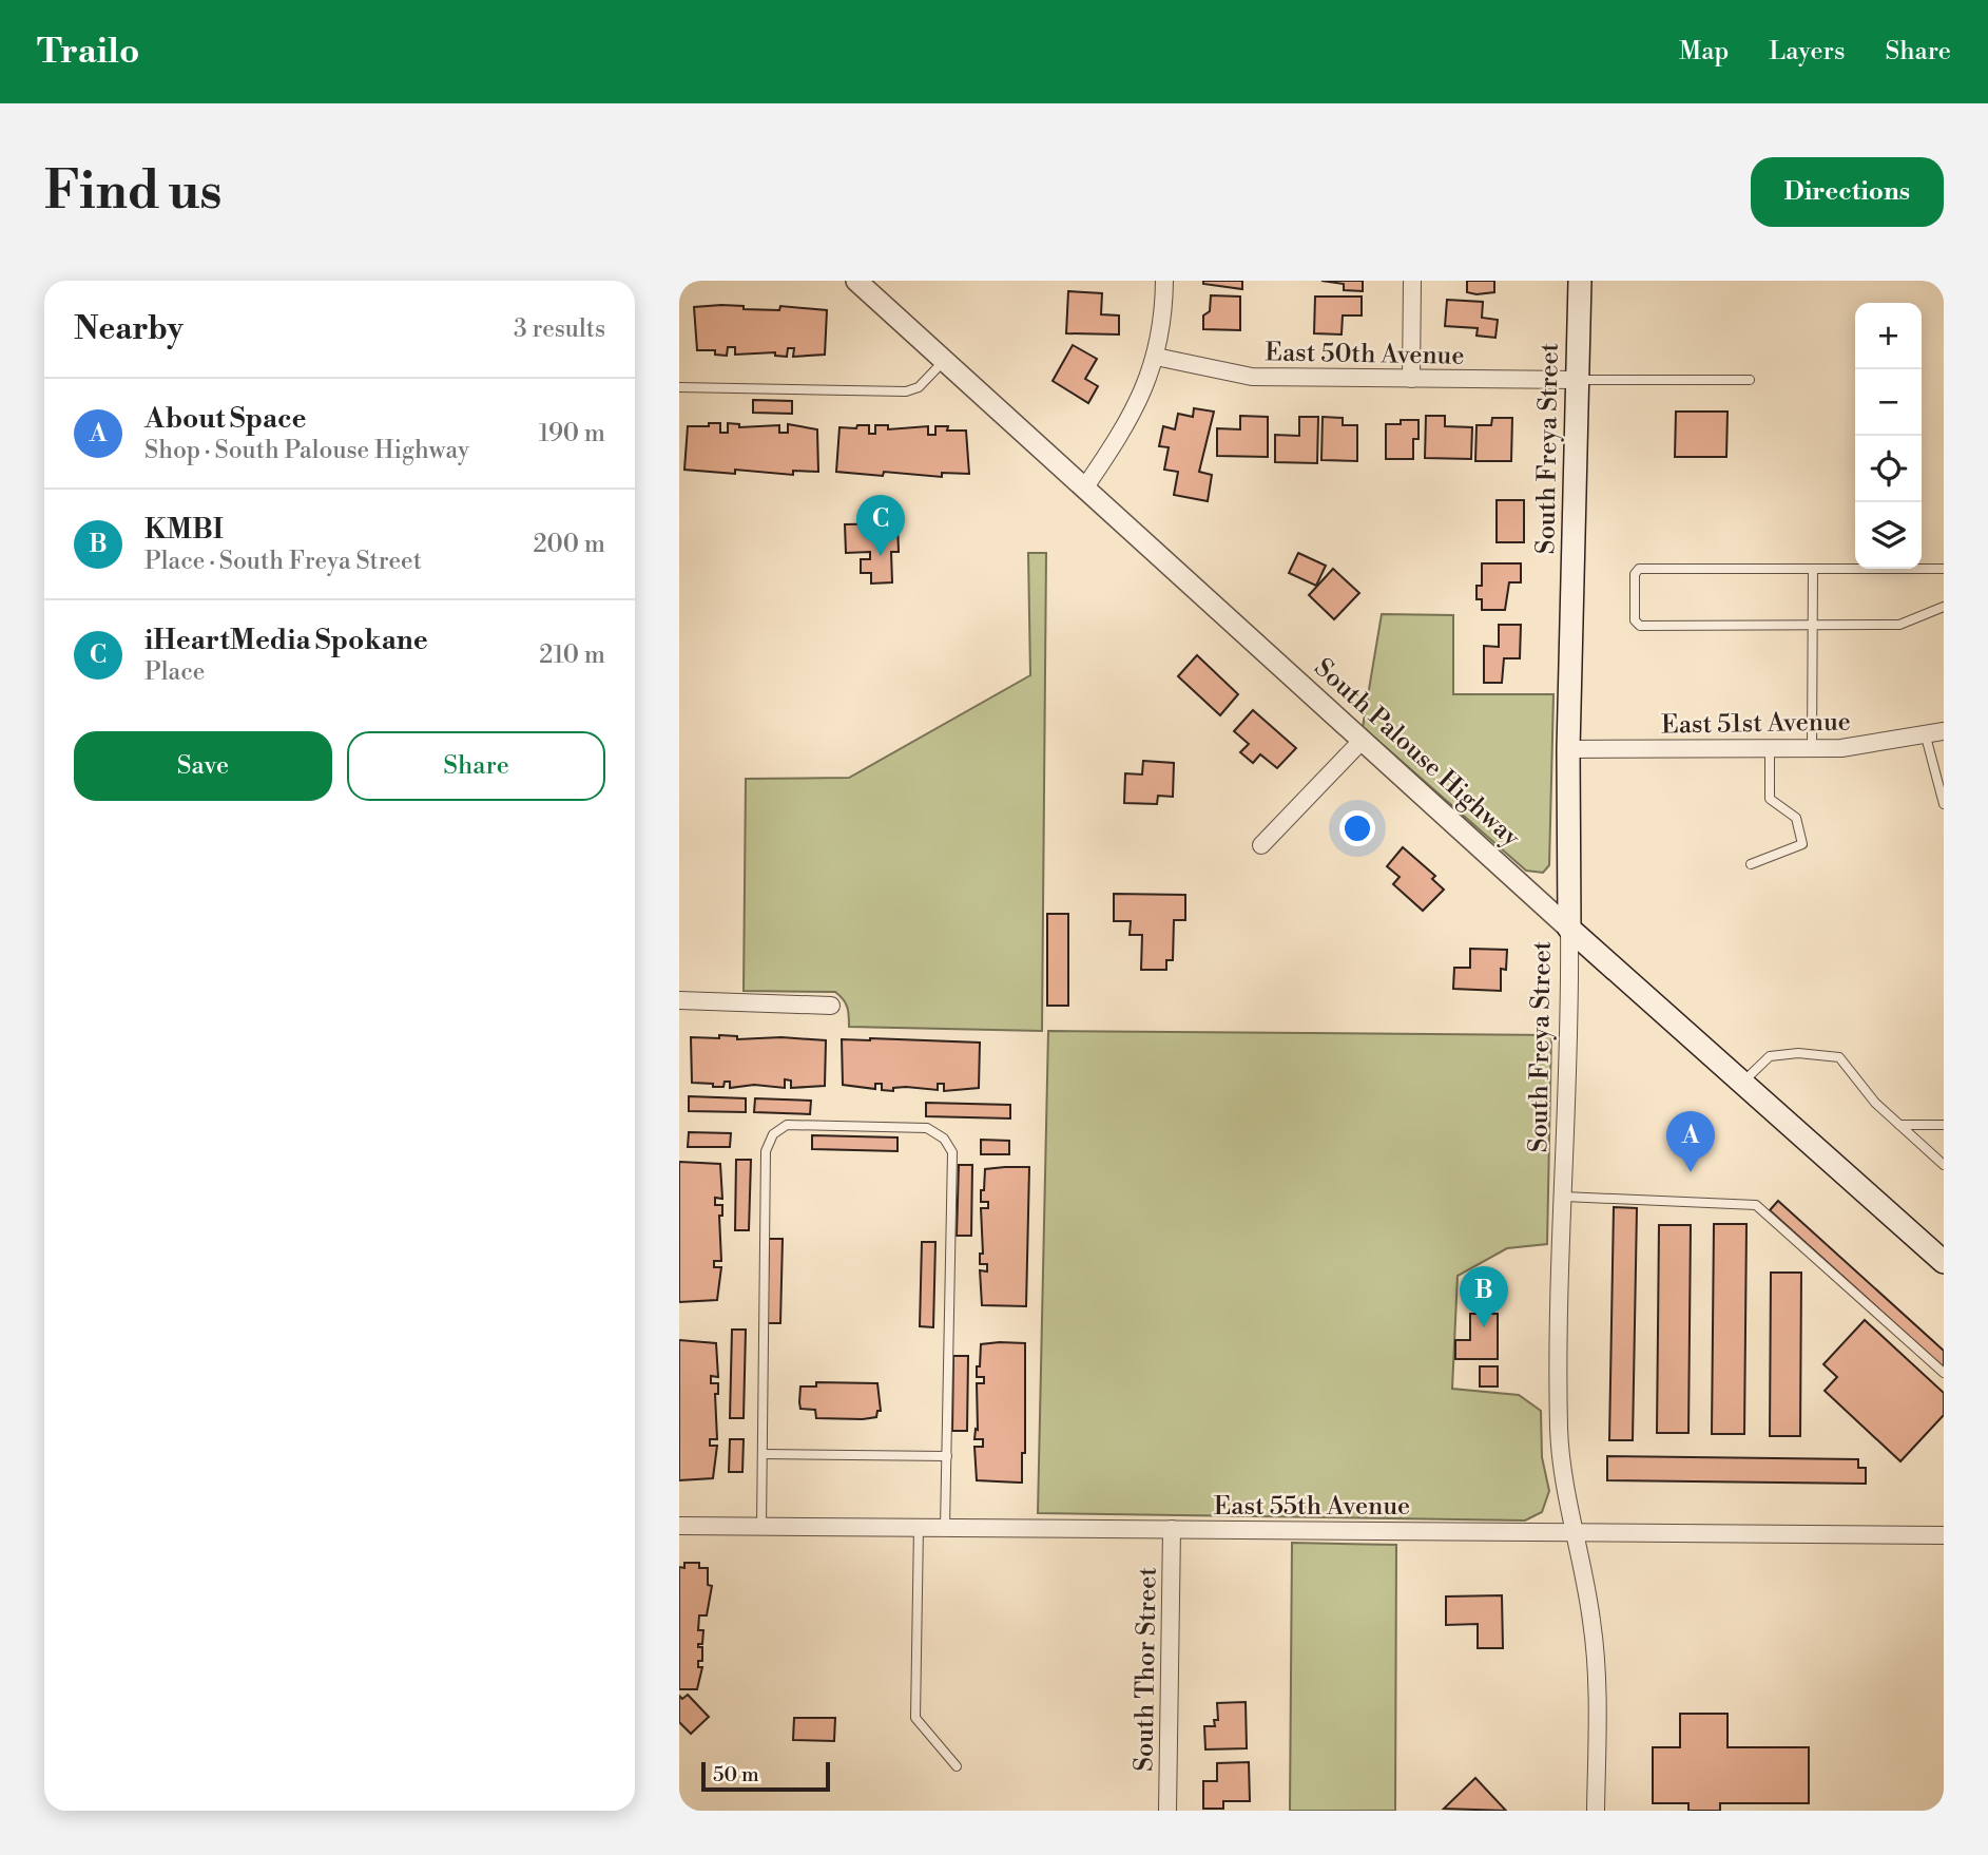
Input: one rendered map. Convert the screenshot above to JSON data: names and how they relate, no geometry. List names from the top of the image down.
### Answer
{
  "streets": {
    "main road": ["South Freya Street", "South Palouse Highway"],
    "street": [
      "East 50th Avenue",
      "East 51st Avenue",
      "East 55th Avenue",
      "South Thor Street"
    ]
  },
  "crossings": [
    ["East 50th Avenue", "South Freya Street"],
    ["South Freya Street", "East 51st Avenue"],
    ["South Freya Street", "South Palouse Highway"],
    ["South Freya Street", "East 55th Avenue"],
    ["East 55th Avenue", "South Thor Street"]
  ],
  "scale_bar": "50 m",
  "page": {
    "header": "Trailo",
    "nav": ["Map", "Layers", "Share"],
    "buttons": [
      "Directions",
      ["Save", "Share"]
    ],
    "title": "Find us",
    "heading": ["Nearby", "3 results"],
    "map_buttons": ["+", "−"],
    "list": [
      {
        "mark": "A",
        "name": "About Space",
        "note": "Shop · South Palouse Highway",
        "value": "190 m"
      },
      {
        "mark": "B",
        "name": "KMBI",
        "note": "Place · South Freya Street",
        "value": "200 m"
      },
      {
        "mark": "C",
        "name": "iHeartMedia Spokane",
        "note": "Place",
        "value": "210 m"
      }
    ],
    "pins": ["C", "A", "B"],
    "scale": "50 m"
  }
}
